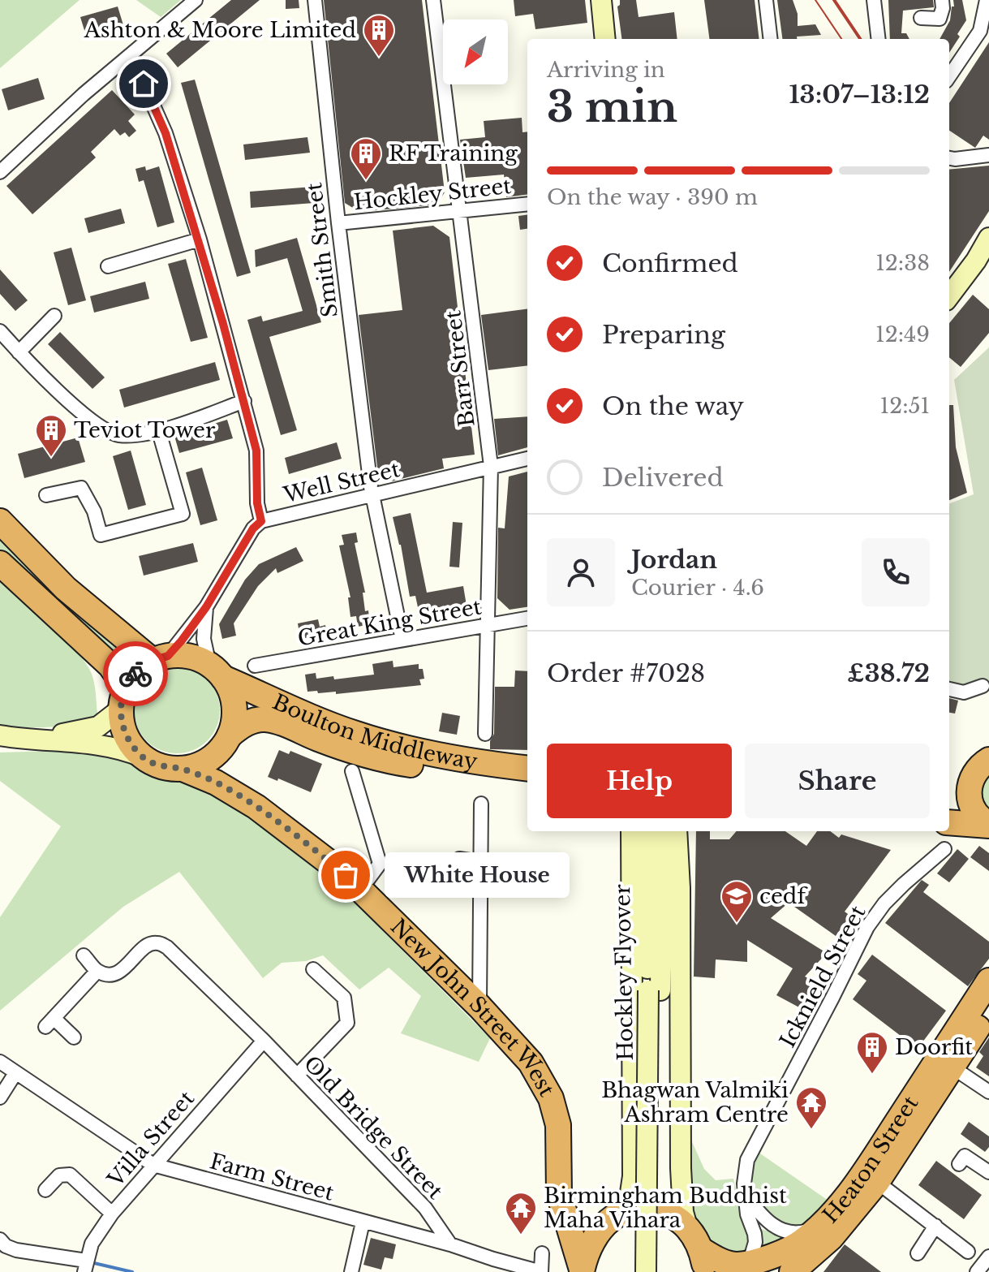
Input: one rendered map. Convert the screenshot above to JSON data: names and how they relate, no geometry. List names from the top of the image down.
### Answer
{
  "streets": {
    "highway": ["Boulton Middleway", "New John Street West", "Heaton Street"],
    "main road": ["Hockley Flyover"],
    "street": [
      "Hockley Street",
      "Smith Street",
      "Barr Street",
      "Well Street",
      "Great King Street",
      "Icknield Street",
      "Old Bridge Street",
      "Villa Street",
      "Farm Street"
    ]
  },
  "crossings": [
    ["Hockley Street", "Smith Street"],
    ["Hockley Street", "Barr Street"],
    ["Smith Street", "Well Street"],
    ["Smith Street", "Great King Street"],
    ["Barr Street", "Well Street"],
    ["Barr Street", "Great King Street"],
    ["Well Street", "Boulton Middleway"],
    ["Well Street", "New John Street West"],
    ["Boulton Middleway", "New John Street West"],
    ["Icknield Street", "Heaton Street"],
    ["Old Bridge Street", "Villa Street"],
    ["Old Bridge Street", "Farm Street"],
    ["Villa Street", "Farm Street"]
  ],
  "places": {
    "building": [
      "Ashton & Moore Limited",
      "RF Training",
      "Teviot Tower",
      "Doorfit"
    ],
    "other": ["White House"],
    "school or university": ["cedf"],
    "temple": ["Bhagwan Valmiki Ashram Centre", "Birmingham Buddhist Maha Vihara"]
  },
  "north": "bottom left",
  "page": {
    "heading": ["3 min", "Arriving in", "13:07–13:12"],
    "panel": [
      "Jordan",
      "Courier · 4.6",
      "Order #7028",
      "£38.72"
    ],
    "bar": "On the way · 390 m",
    "list": [
      ["Confirmed", "12:38"],
      ["Preparing", "12:49"],
      ["On the way", "12:51"],
      "Delivered"
    ],
    "buttons": ["Help", "Share"],
    "bubble": "White House"
  }
}
